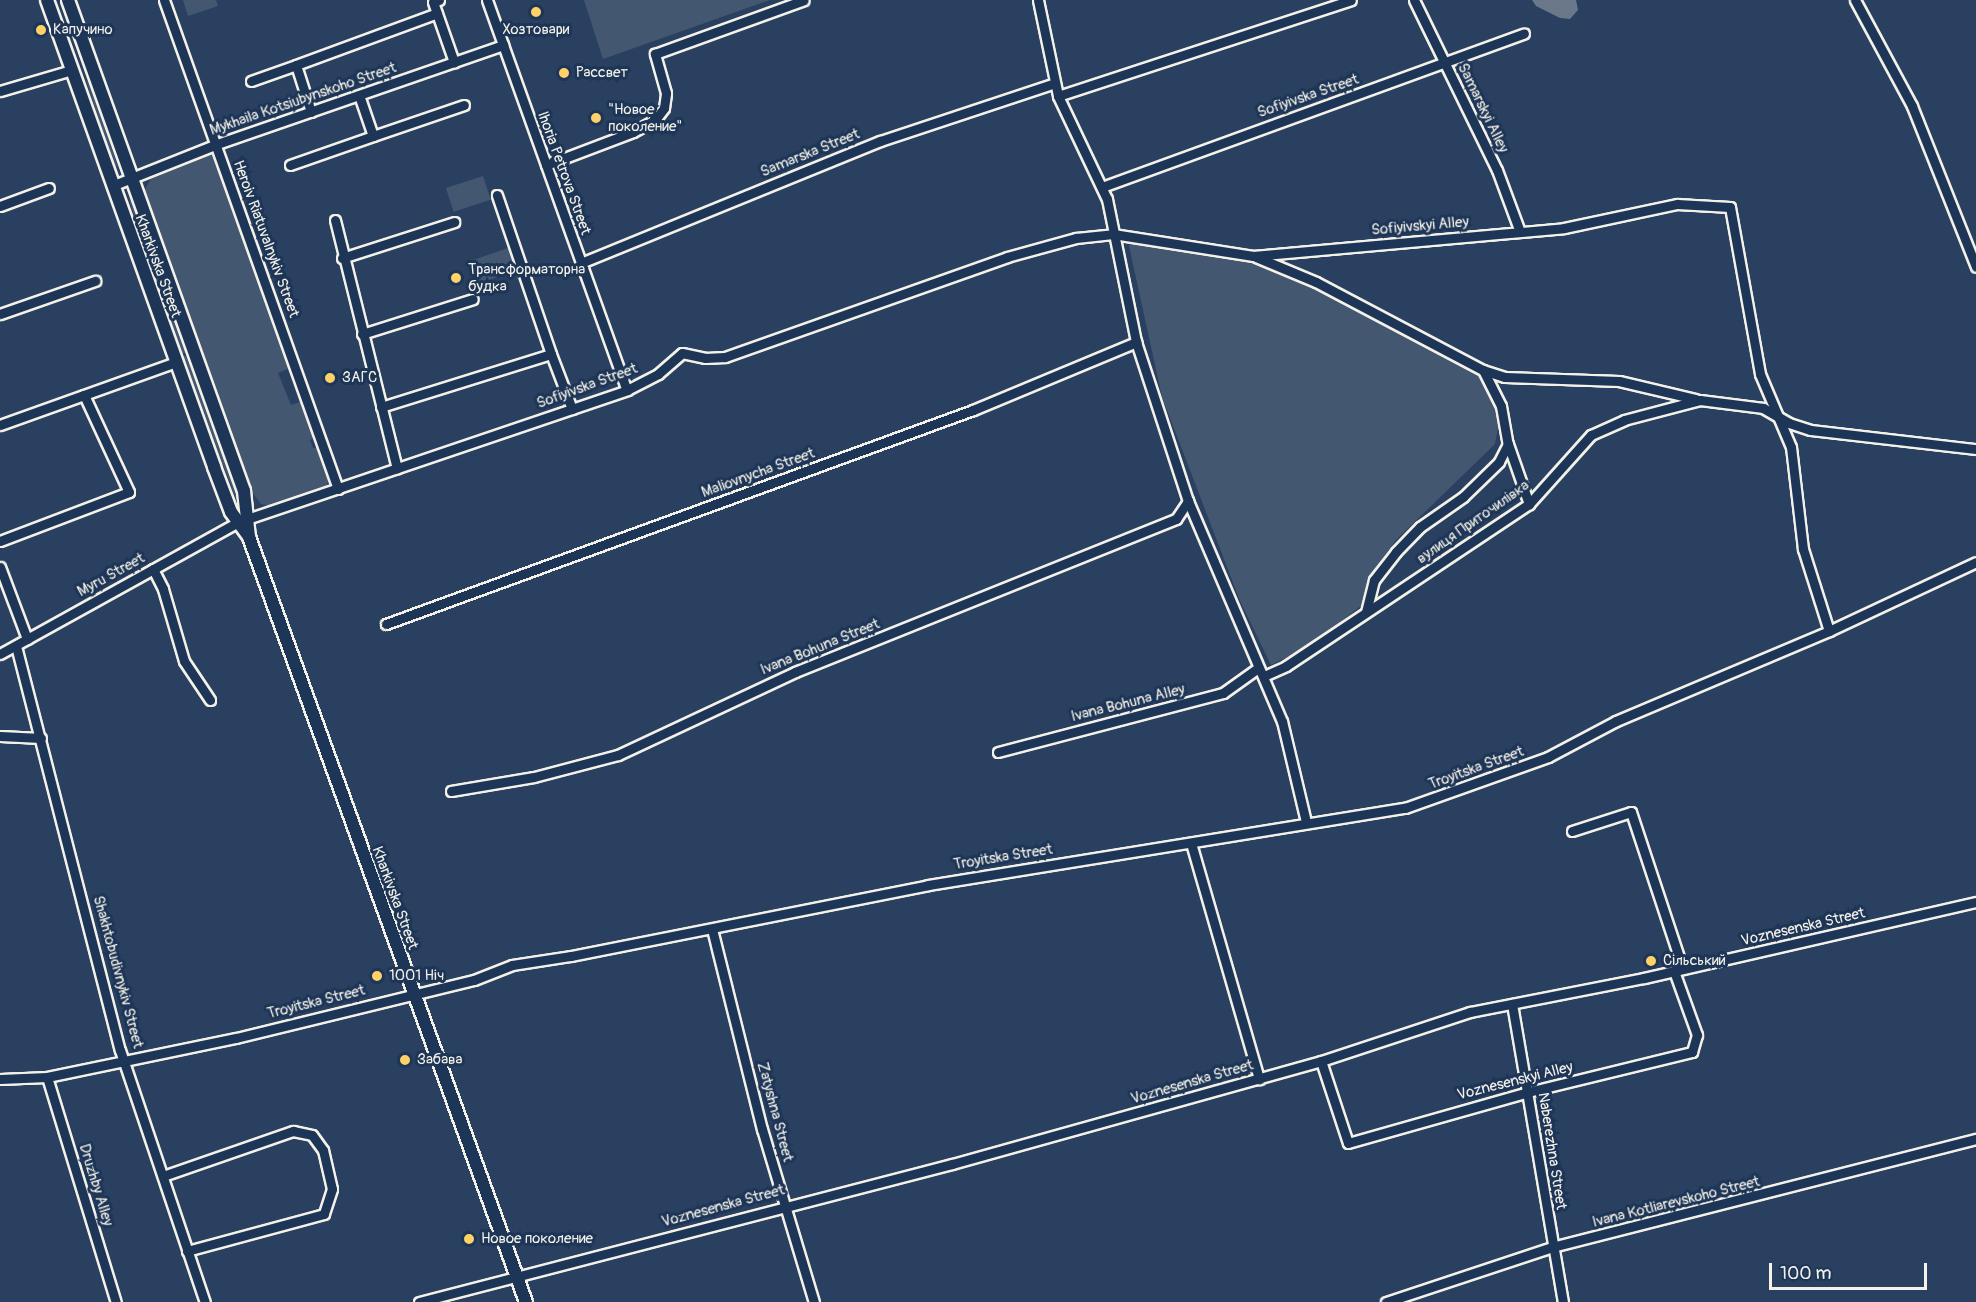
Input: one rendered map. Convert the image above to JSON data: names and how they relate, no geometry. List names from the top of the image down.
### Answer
{
  "streets": {
    "street": [
      "Sofiyivska Street",
      "Mykhaila Kotsiubynskoho Street",
      "Samarskyi Alley",
      "Samarska Street",
      "Ihoria Petrova Street",
      "Sofiyivskyi Alley",
      "Heroiv Riatuvalnykiv Street",
      "Kharkivska Street",
      "Maliovnycha Street",
      "вулиця Приточилівка",
      "Myru Street",
      "Ivana Bohuna Street",
      "Ivana Bohuna Alley",
      "Troyitska Street",
      "Voznesenska Street",
      "Shakhtobudivnykiv Street",
      "Voznesenskyi Alley",
      "Zatyshna Street",
      "Naberezhna Street",
      "Druzhby Alley",
      "Ivana Kotliarevskoho Street"
    ]
  },
  "crossings": [
    ["Sofiyivska Street", "Samarskyi Alley"],
    ["Sofiyivska Street", "Ihoria Petrova Street"],
    ["Sofiyivska Street", "Sofiyivskyi Alley"],
    ["Sofiyivska Street", "Heroiv Riatuvalnykiv Street"],
    ["Sofiyivska Street", "Kharkivska Street"],
    ["Sofiyivska Street", "Myru Street"],
    ["Mykhaila Kotsiubynskoho Street", "Ihoria Petrova Street"],
    ["Mykhaila Kotsiubynskoho Street", "Heroiv Riatuvalnykiv Street"],
    ["Mykhaila Kotsiubynskoho Street", "Kharkivska Street"],
    ["Samarskyi Alley", "Sofiyivskyi Alley"],
    ["Samarska Street", "Ihoria Petrova Street"],
    ["Sofiyivskyi Alley", "вулиця Приточилівка"],
    ["Kharkivska Street", "Myru Street"],
    ["Kharkivska Street", "Troyitska Street"],
    ["Kharkivska Street", "Voznesenska Street"],
    ["вулиця Приточилівка", "Ivana Bohuna Alley"],
    ["Myru Street", "Shakhtobudivnykiv Street"],
    ["Troyitska Street", "Shakhtobudivnykiv Street"],
    ["Troyitska Street", "Zatyshna Street"],
    ["Troyitska Street", "Druzhby Alley"],
    ["Voznesenska Street", "Voznesenskyi Alley"],
    ["Voznesenska Street", "Zatyshna Street"],
    ["Voznesenska Street", "Naberezhna Street"],
    ["Voznesenskyi Alley", "Naberezhna Street"],
    ["Naberezhna Street", "Ivana Kotliarevskoho Street"]
  ],
  "places": [
    "Хозтовари",
    "Капучино",
    "Рассвет",
    "\"Новое поколение\"",
    "Трансформаторна будка",
    "ЗАГС",
    "Сільський",
    "1001 Ніч",
    "Забава",
    "Новое поколение"
  ],
  "scale_bar": "100 m"
}
